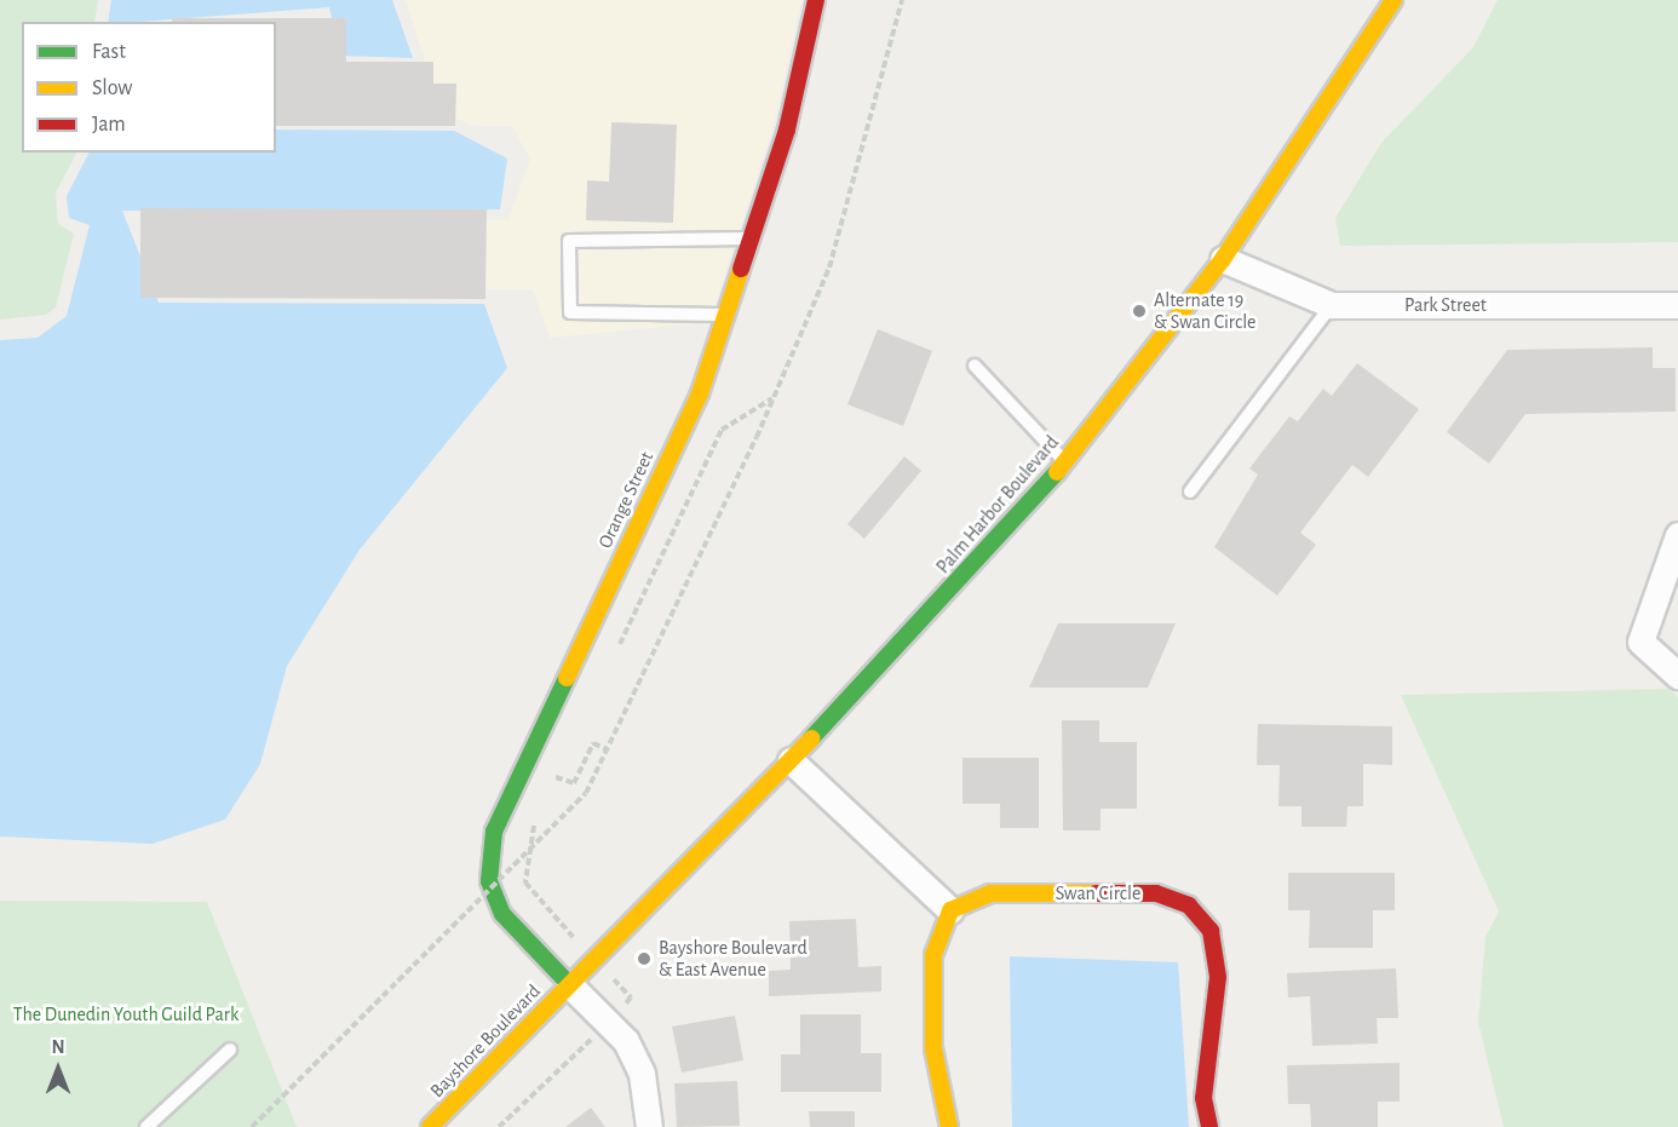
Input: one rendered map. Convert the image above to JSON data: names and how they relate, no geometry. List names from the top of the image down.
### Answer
{
  "streets": {
    "street": [
      "Park Street",
      "Orange Street",
      "Palm Harbor Boulevard",
      "Swan Circle",
      "Bayshore Boulevard"
    ]
  },
  "crossings": [
    ["Park Street", "Palm Harbor Boulevard"],
    ["Orange Street", "Palm Harbor Boulevard"],
    ["Orange Street", "Bayshore Boulevard"],
    ["Palm Harbor Boulevard", "Bayshore Boulevard"]
  ],
  "parks": ["The Dunedin Youth Guild Park"],
  "places": ["Alternate 19 & Swan Circle", "Bayshore Boulevard & East Avenue"],
  "legend": ["Fast", "Slow", "Jam"],
  "north": "top"
}
